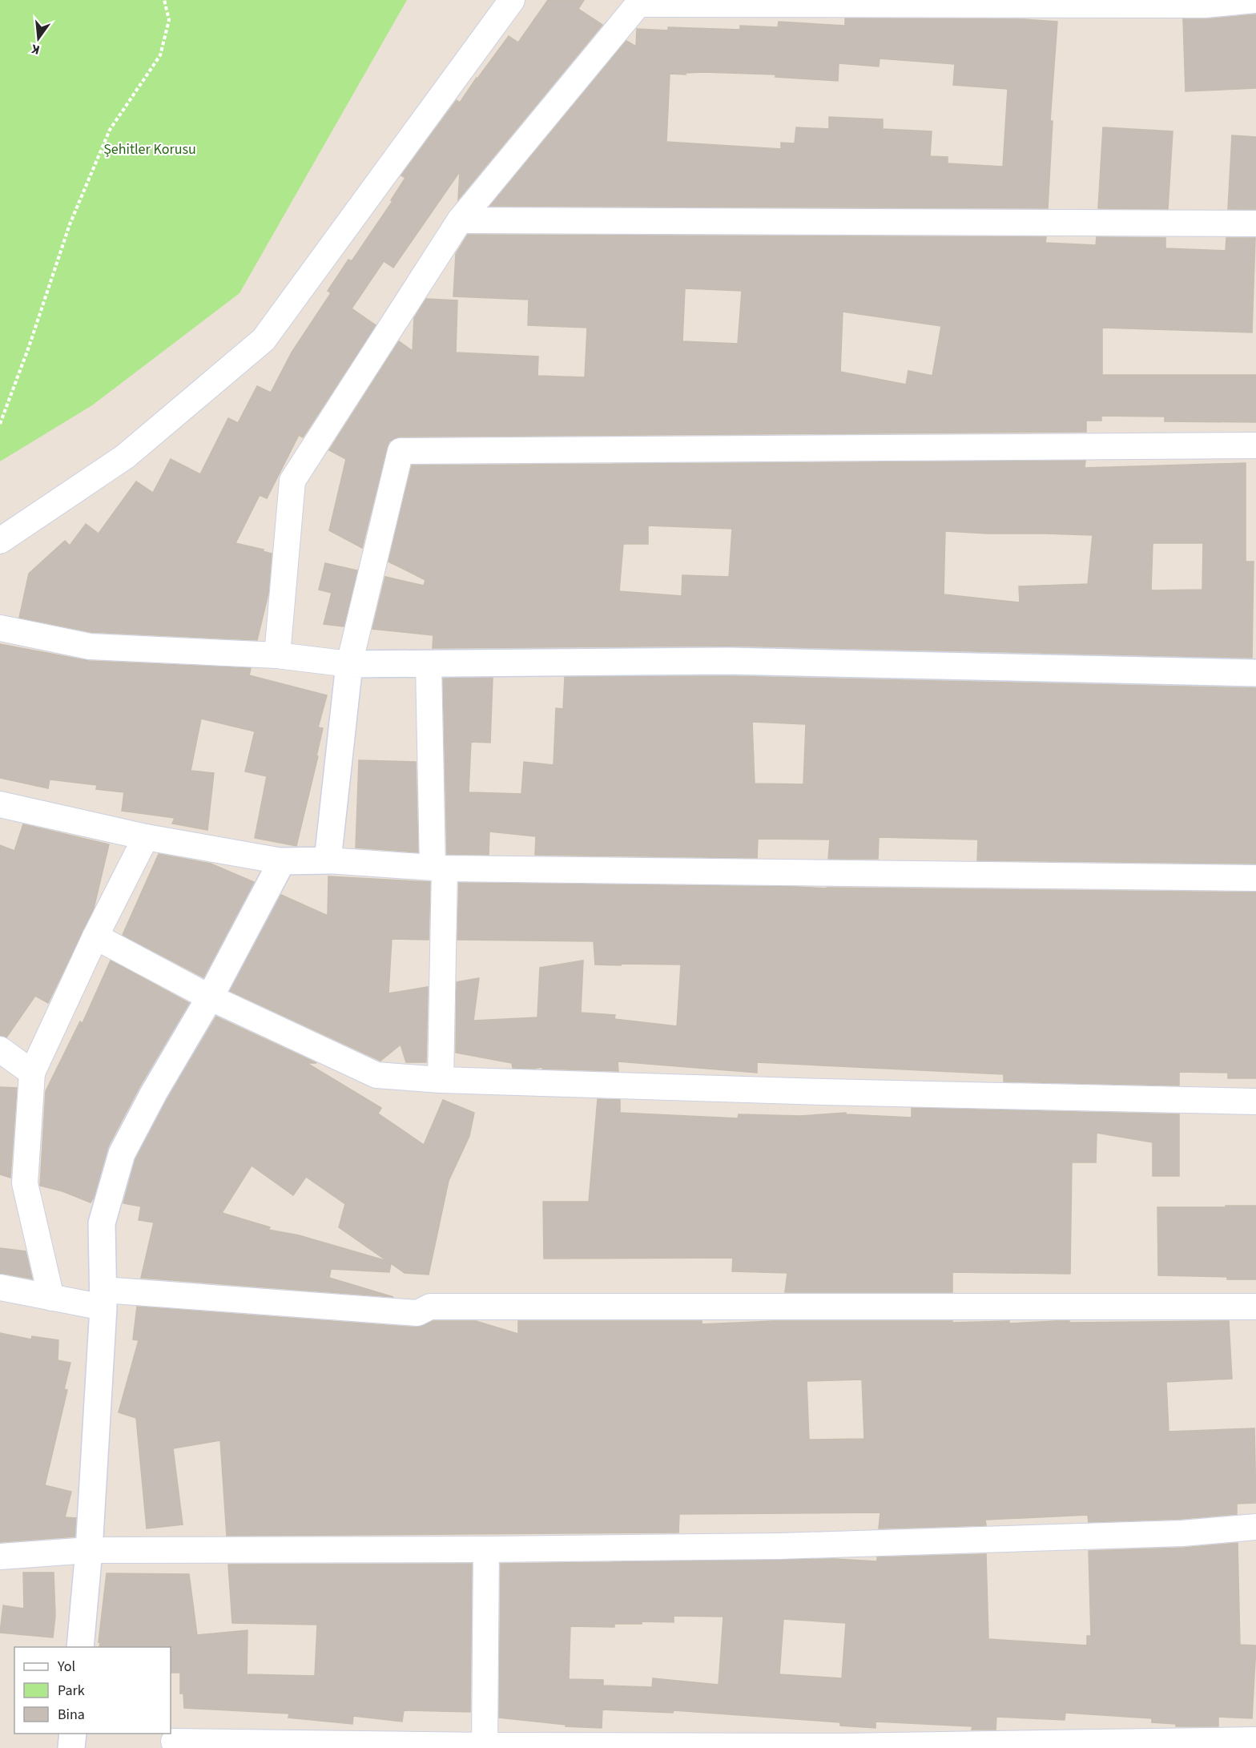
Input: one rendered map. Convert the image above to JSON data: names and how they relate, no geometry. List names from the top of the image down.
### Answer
{
  "parks": ["Şehitler Korusu"],
  "legend": ["Yol", "Park", "Bina"],
  "north": "bottom"
}
